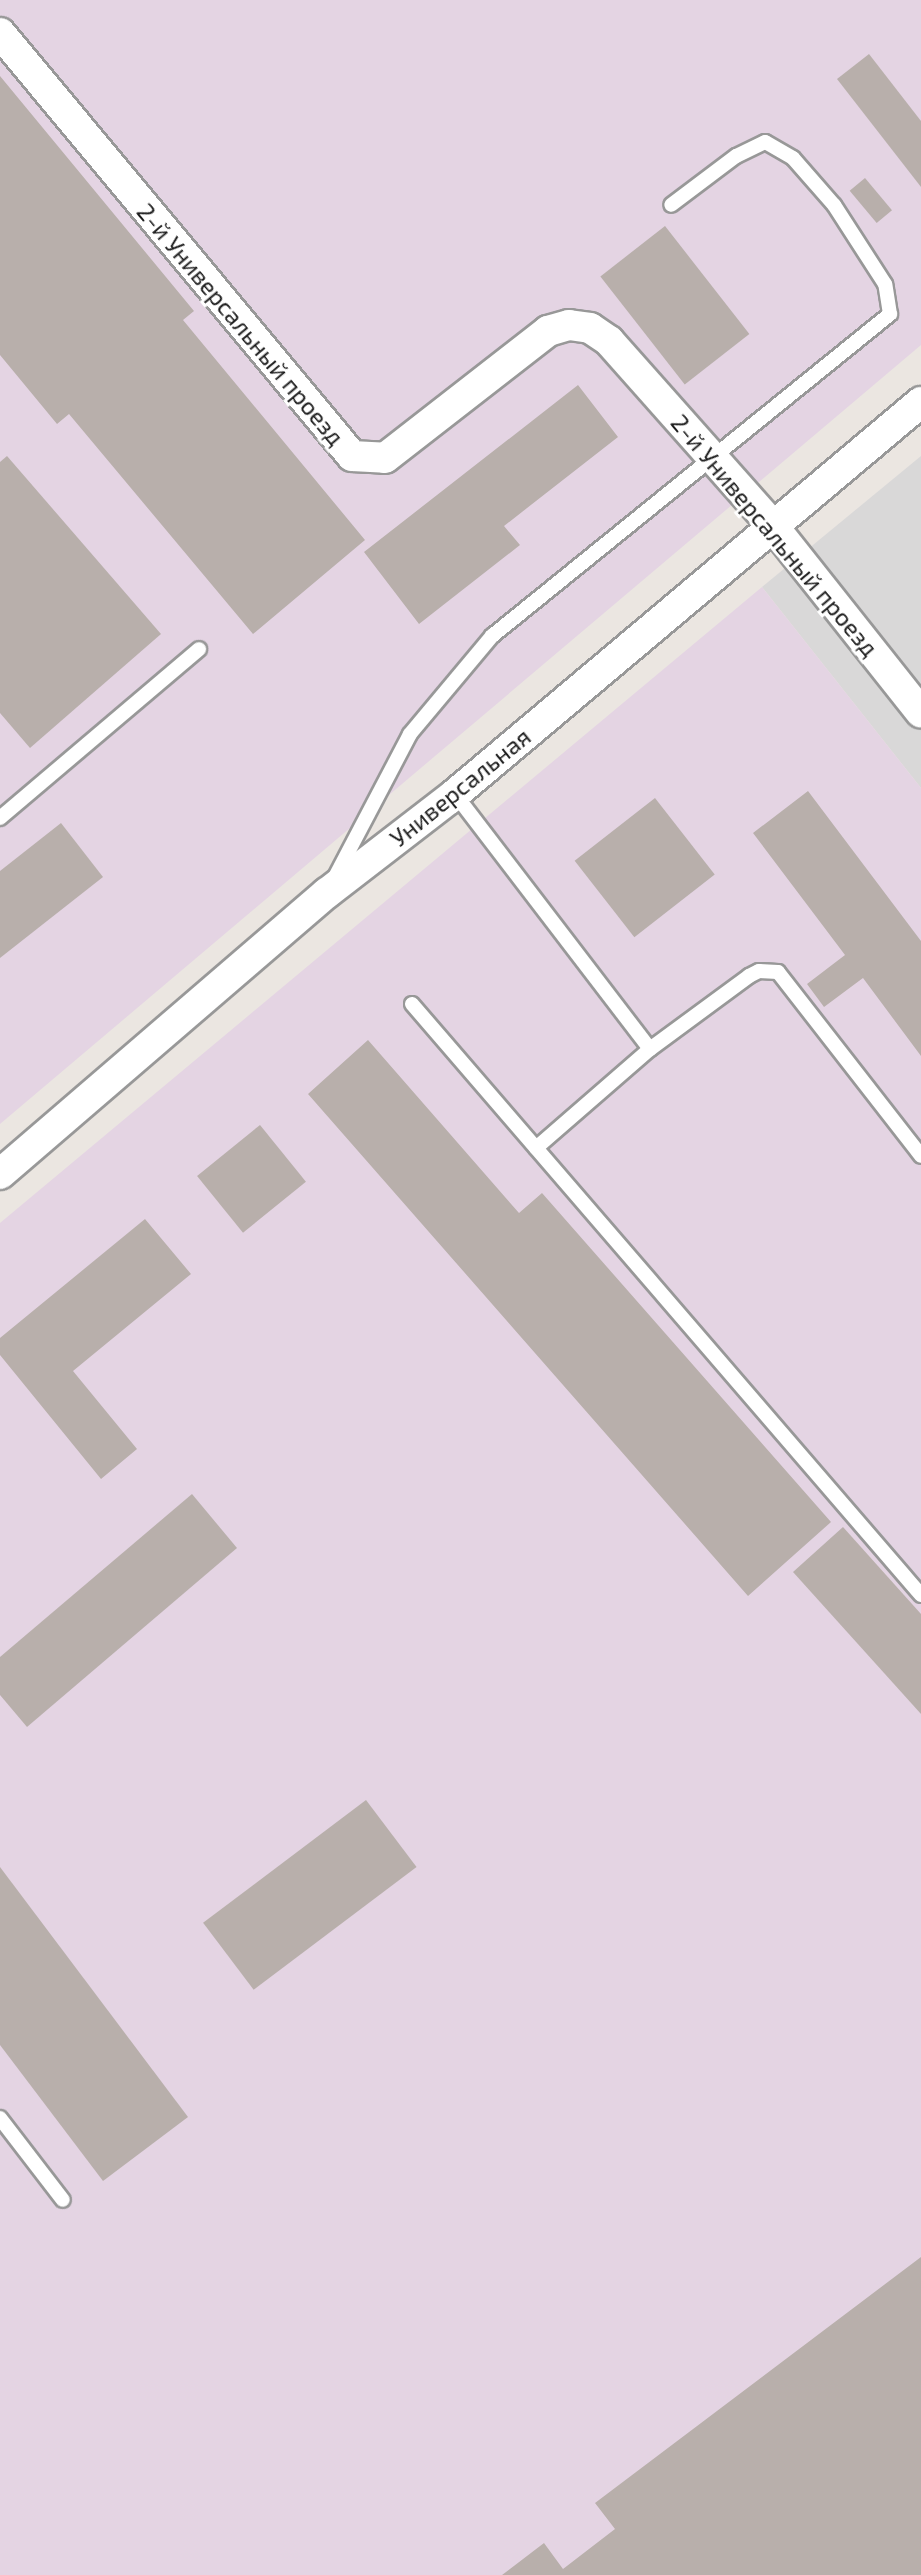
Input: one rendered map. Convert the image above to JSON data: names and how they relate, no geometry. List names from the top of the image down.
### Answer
{
  "streets": {
    "street": ["2-й Универсальный проезд", "Универсальная"]
  },
  "crossings": [
    ["2-й Универсальный проезд", "Универсальная"]
  ]
}
